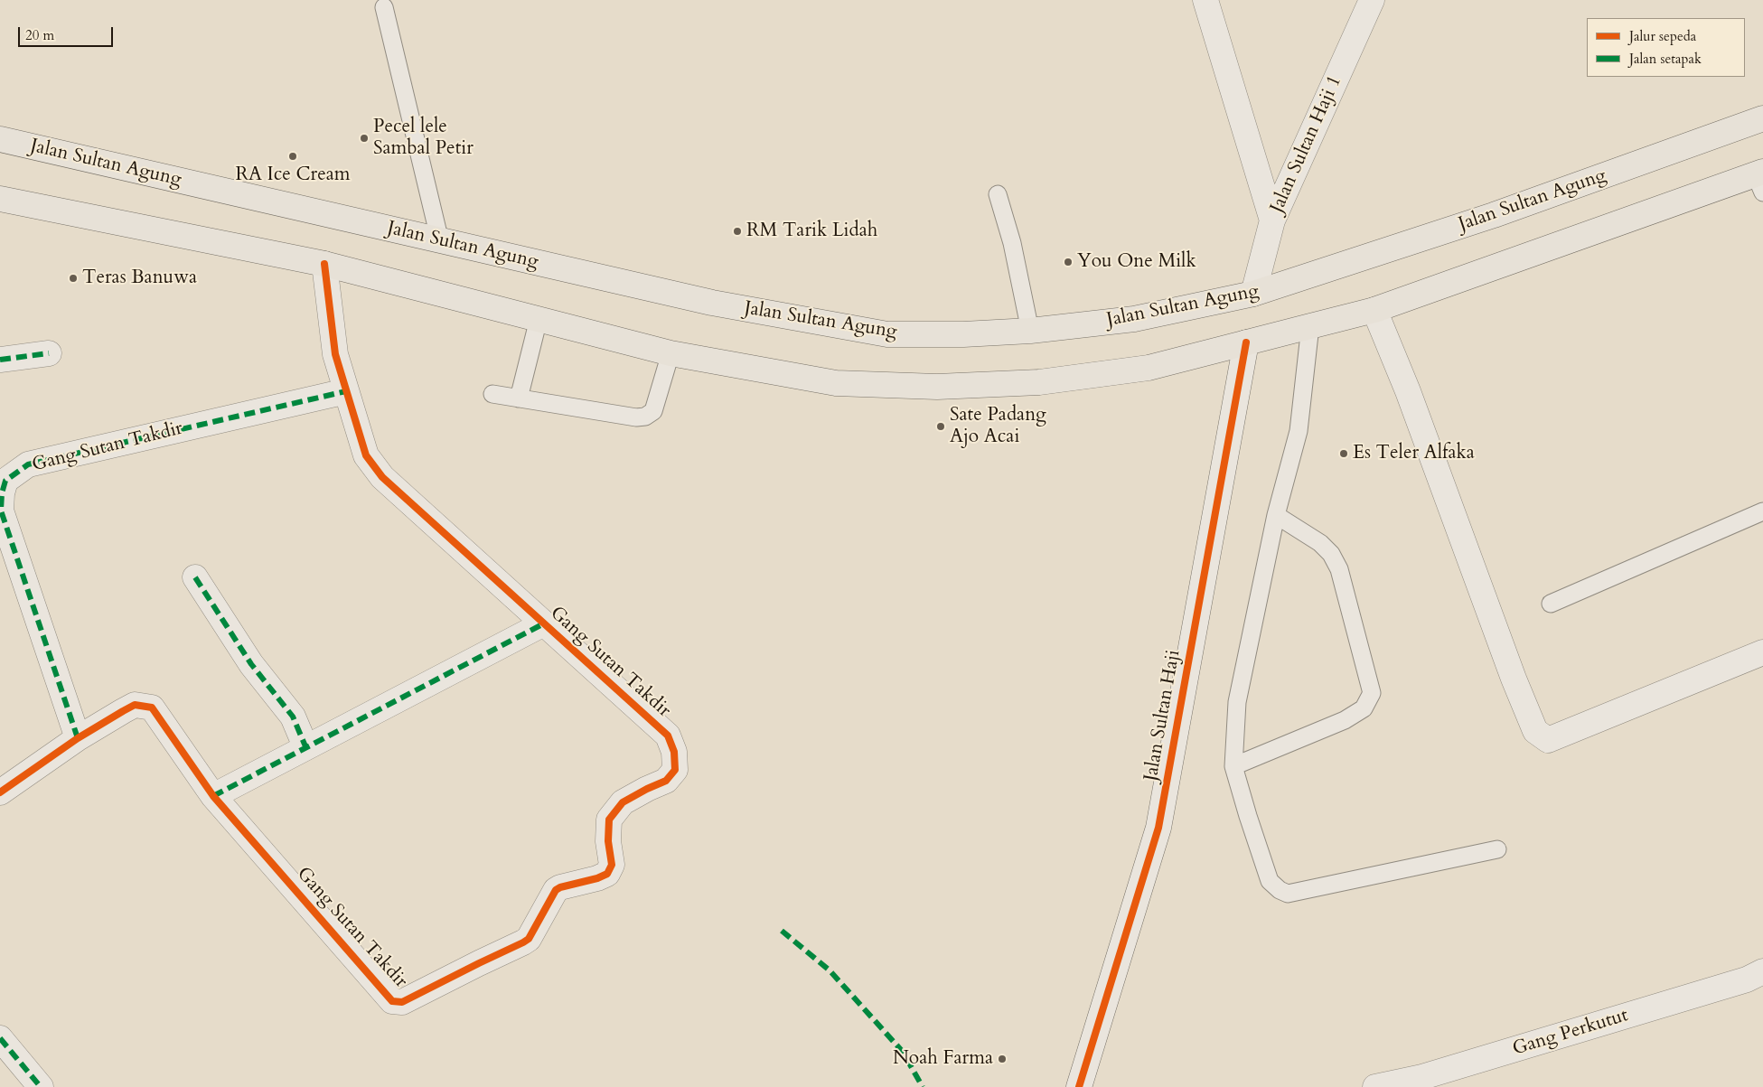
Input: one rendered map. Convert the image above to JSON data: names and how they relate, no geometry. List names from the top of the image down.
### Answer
{
  "streets": {
    "main road": ["Jalan Sultan Agung"],
    "street": [
      "Jalan Sultan Haji 1",
      "Gang Sutan Takdir",
      "Jalan Sultan Haji",
      "Gang Perkutut"
    ]
  },
  "crossings": [
    ["Jalan Sultan Haji 1", "Jalan Sultan Agung"]
  ],
  "places": [
    "Pecel lele Sambal Petir",
    "RA Ice Cream",
    "RM Tarik Lidah",
    "You One Milk",
    "Teras Banuwa",
    "Sate Padang Ajo Acai",
    "Es Teler Alfaka",
    "Noah Farma"
  ],
  "legend": ["Jalur sepeda", "Jalan setapak"],
  "scale_bar": "20 m"
}
